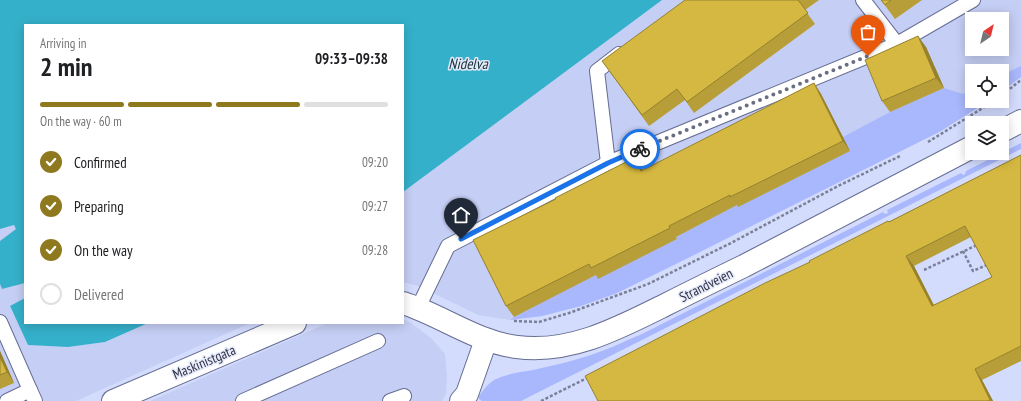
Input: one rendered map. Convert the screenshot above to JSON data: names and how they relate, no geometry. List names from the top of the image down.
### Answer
{
  "streets": {
    "main road": ["Strandveien", "Maskinistgata"]
  },
  "water": ["Nidelva"],
  "north": "top right",
  "page": {
    "heading": ["2 min", "Arriving in", "09:33–09:38"],
    "bar": "On the way · 60 m",
    "list": [
      ["Confirmed", "09:20"],
      ["Preparing", "09:27"],
      ["On the way", "09:28"],
      "Delivered"
    ]
  }
}
